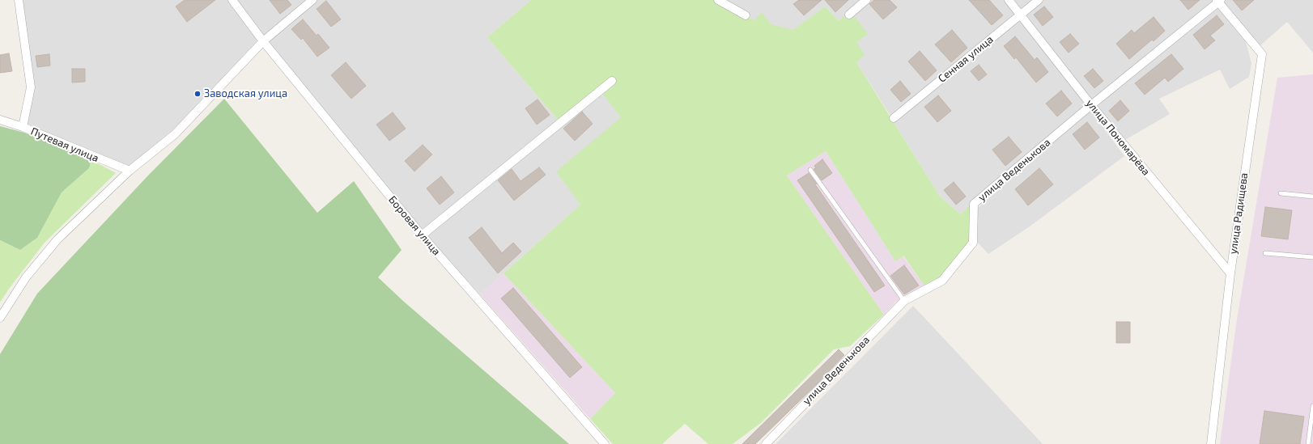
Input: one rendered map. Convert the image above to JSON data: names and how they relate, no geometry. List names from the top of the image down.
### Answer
{
  "streets": {
    "street": [
      "Сенная улица",
      "улица Пономарёва",
      "Путевая улица",
      "улица Веденькова",
      "улица Радищева",
      "Боровая улица"
    ]
  },
  "crossings": [
    ["Сенная улица", "улица Пономарёва"],
    ["улица Пономарёва", "улица Веденькова"],
    ["улица Пономарёва", "улица Радищева"],
    ["улица Веденькова", "улица Радищева"]
  ],
  "places": ["Заводская улица"]
}
